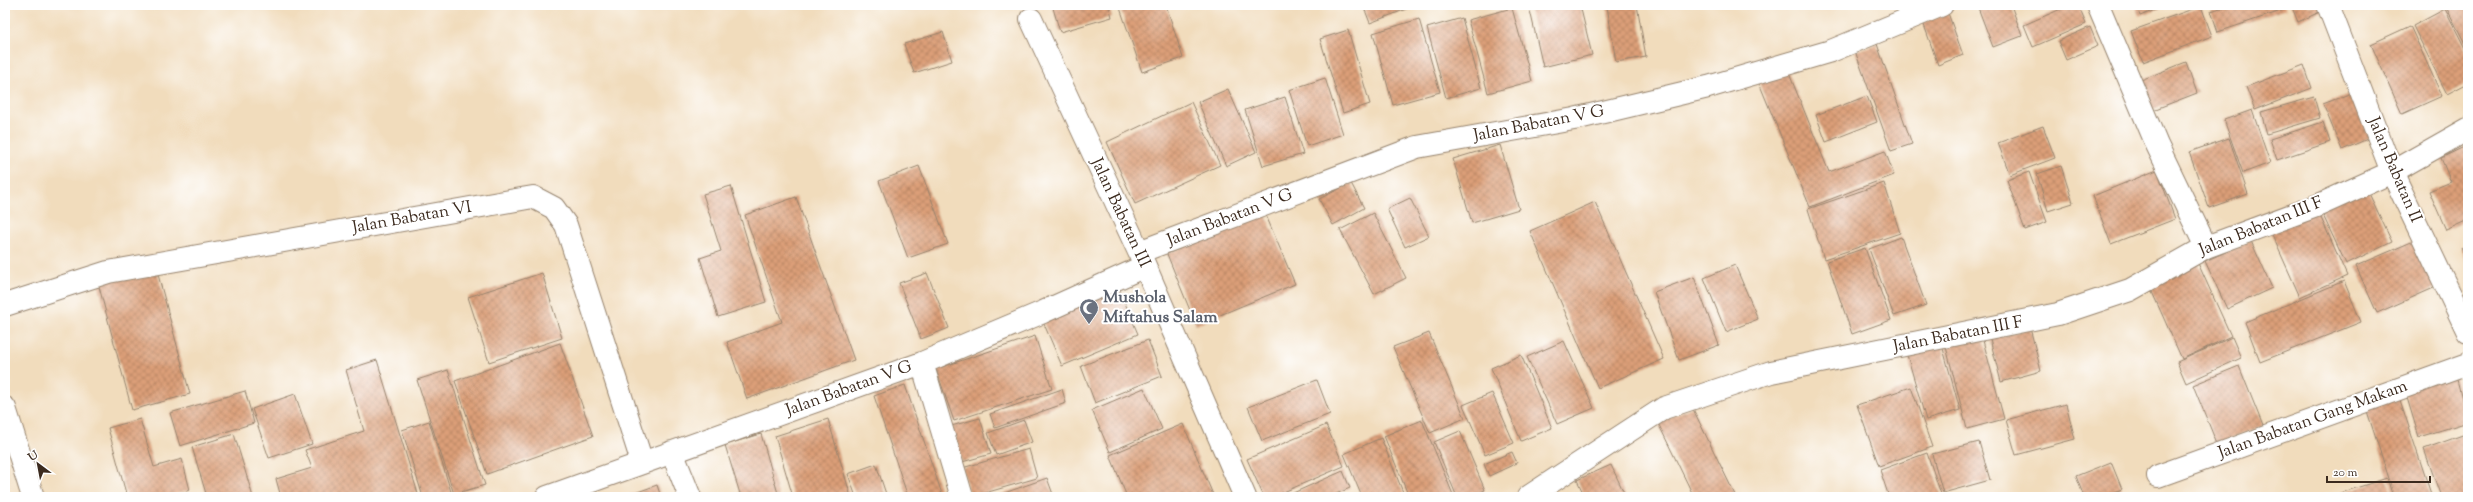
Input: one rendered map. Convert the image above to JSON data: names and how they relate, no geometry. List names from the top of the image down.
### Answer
{
  "streets": {
    "street": [
      "Jalan Babatan V G",
      "Jalan Babatan II",
      "Jalan Babatan III",
      "Jalan Babatan VI",
      "Jalan Babatan III F",
      "Jalan Babatan Gang Makam"
    ]
  },
  "crossings": [
    ["Jalan Babatan V G", "Jalan Babatan III"],
    ["Jalan Babatan V G", "Jalan Babatan VI"],
    ["Jalan Babatan II", "Jalan Babatan III F"]
  ],
  "places": {
    "mosque": ["Mushola Miftahus Salam"]
  },
  "scale_bar": "20 m",
  "north": "top left"
}
